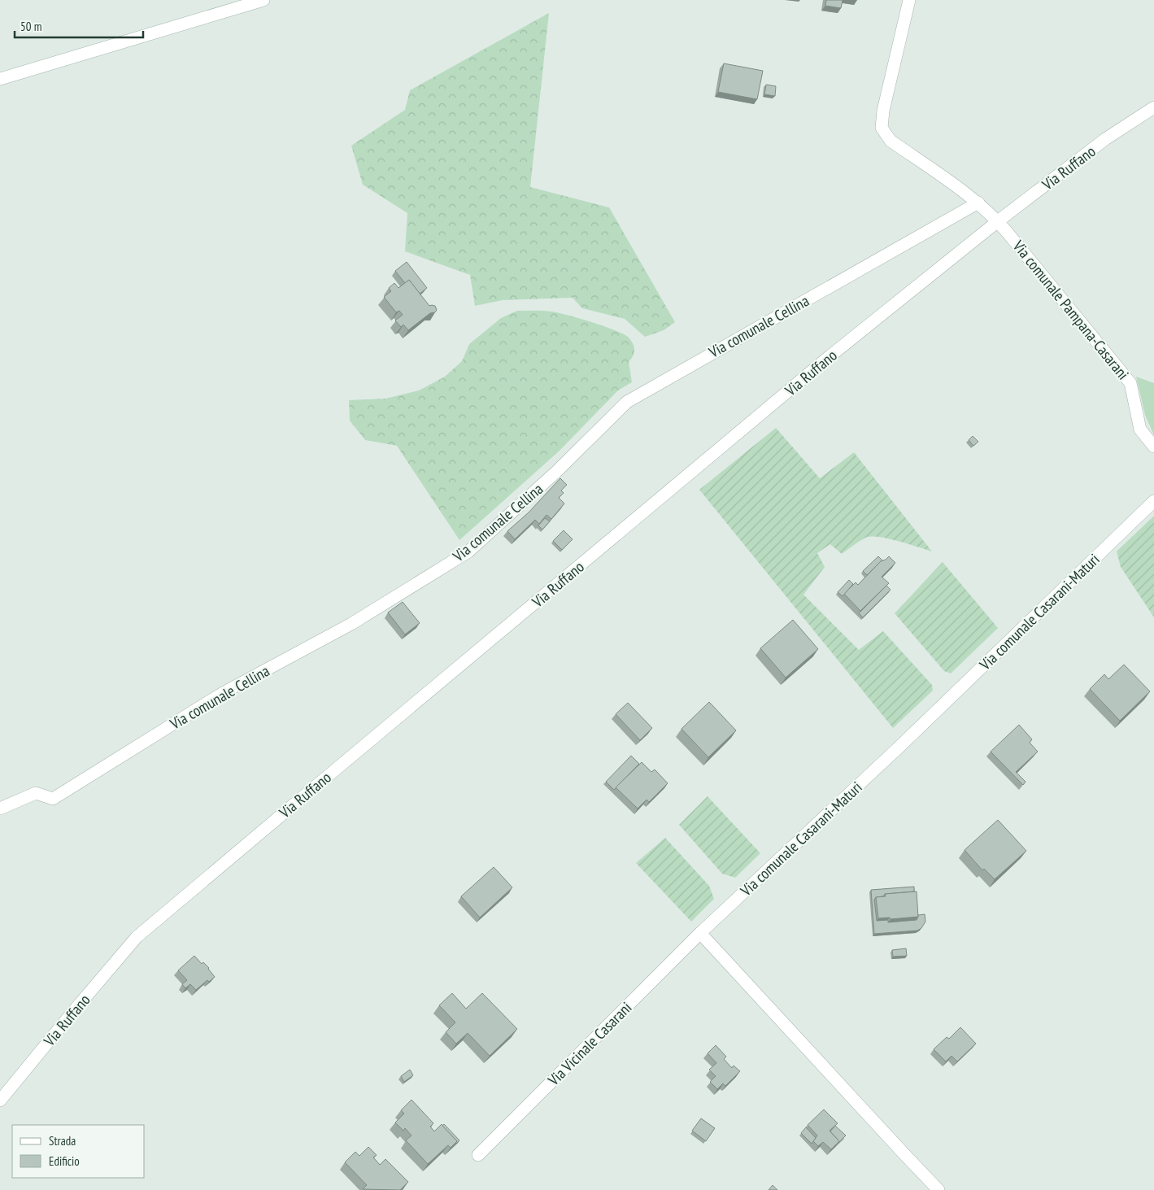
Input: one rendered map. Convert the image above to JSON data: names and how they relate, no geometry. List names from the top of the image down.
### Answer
{
  "streets": {
    "street": [
      "Via Ruffano",
      "Via comunale Pampana-Casarani",
      "Via comunale Cellina",
      "Via comunale Casarani-Maturi",
      "Via Vicinale Casarani"
    ]
  },
  "crossings": [
    ["Via Ruffano", "Via comunale Pampana-Casarani"],
    ["Via comunale Pampana-Casarani", "Via comunale Cellina"],
    ["Via comunale Casarani-Maturi", "Via Vicinale Casarani"]
  ],
  "legend": ["Strada", "Edificio"],
  "scale_bar": "50 m"
}
